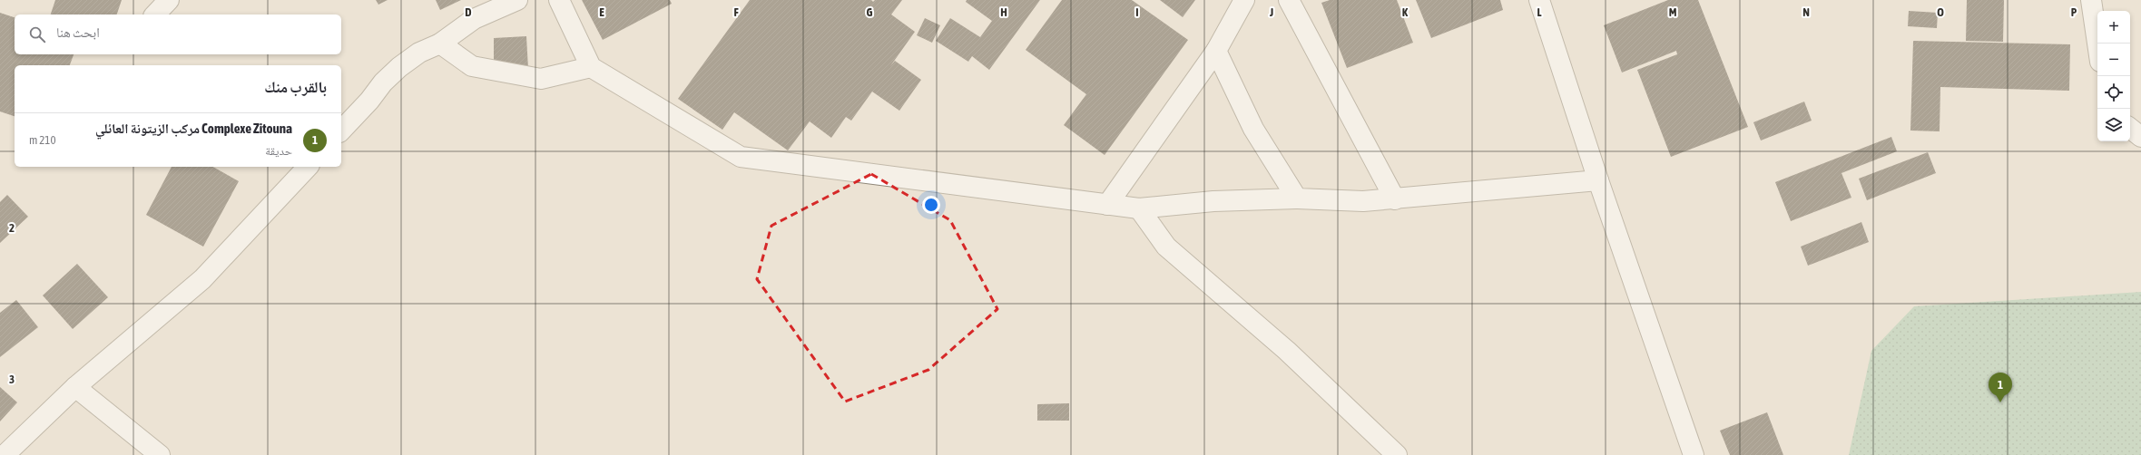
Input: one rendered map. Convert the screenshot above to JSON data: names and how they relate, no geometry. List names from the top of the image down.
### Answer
{
  "page": {
    "map_buttons": ["+", "−"],
    "search": "ابحث هنا",
    "heading": "بالقرب منك",
    "list": [
      {
        "mark": "1",
        "name": "Complexe Zitouna مركب الزيتونة العائلي",
        "note": "حديقة",
        "value": "210 m"
      }
    ],
    "pins": "1"
  },
  "grid": {
    "columns": [
      "D",
      "E",
      "F",
      "G",
      "H",
      "I",
      "J",
      "K",
      "L",
      "M",
      "N",
      "O",
      "P"
    ],
    "rows": ["2", "3"]
  }
}
